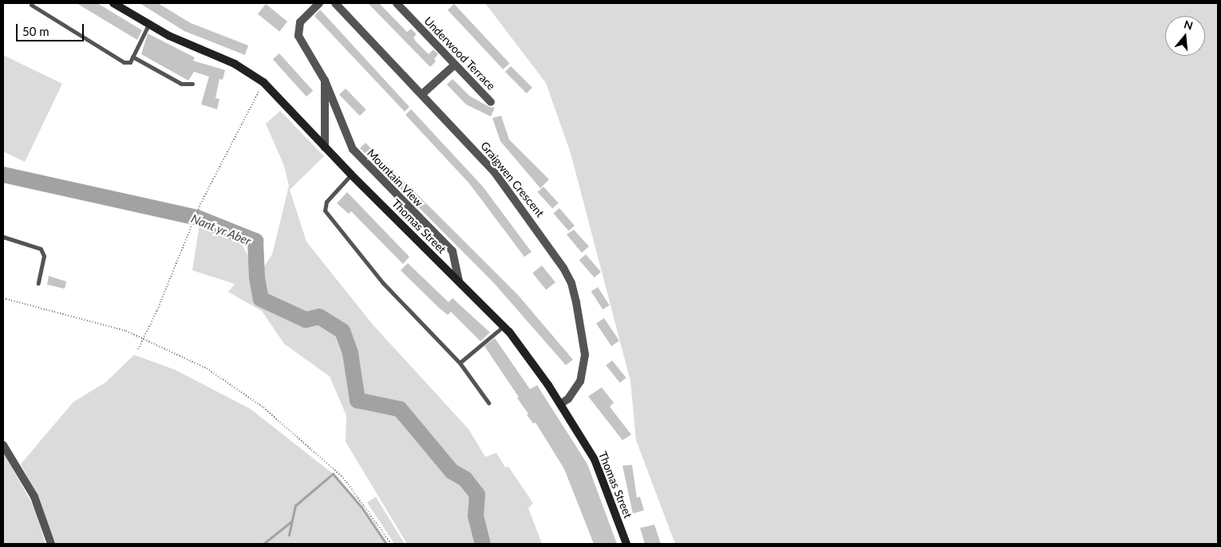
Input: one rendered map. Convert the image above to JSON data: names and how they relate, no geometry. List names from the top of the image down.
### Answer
{
  "streets": {
    "main road": ["Thomas Street"],
    "street": ["Underwood Terrace", "Mountain View", "Graigwen Crescent"]
  },
  "crossings": [
    ["Mountain View", "Thomas Street"],
    ["Graigwen Crescent", "Thomas Street"]
  ],
  "water": ["Nant yr Aber"],
  "scale_bar": "50 m",
  "north": "top"
}
